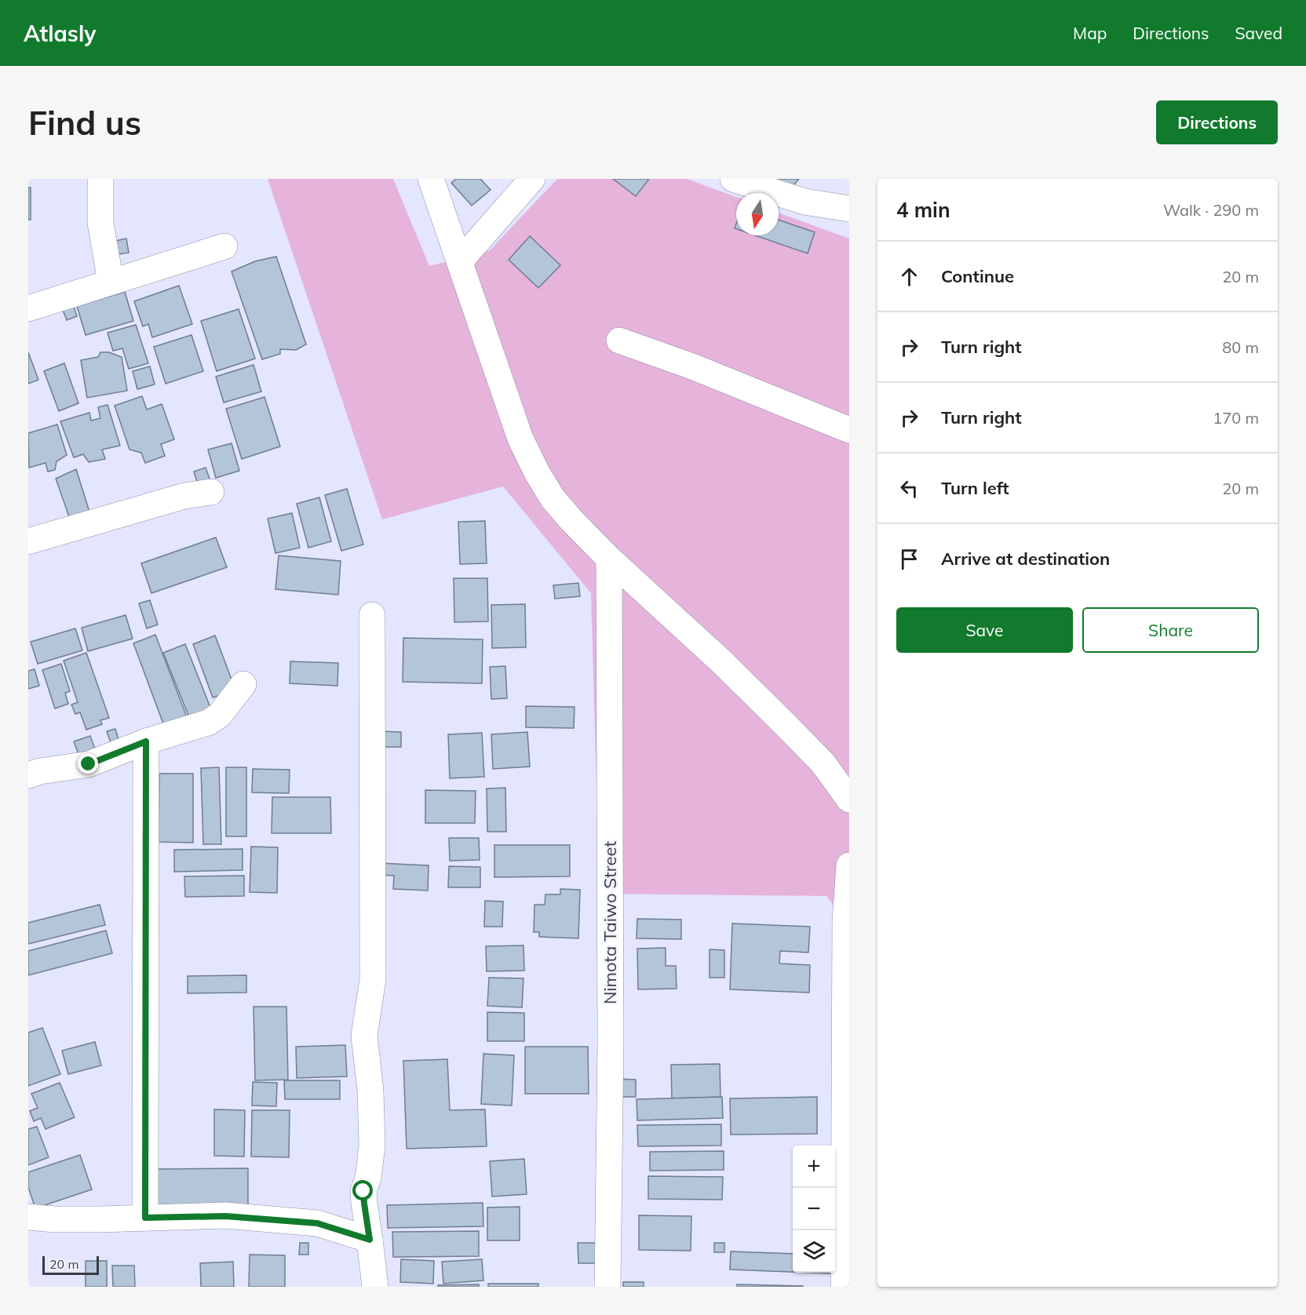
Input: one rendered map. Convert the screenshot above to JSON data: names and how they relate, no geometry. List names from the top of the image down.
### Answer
{
  "streets": {
    "street": ["Nimota Taiwo Street"]
  },
  "scale_bar": "20 m",
  "north": "bottom",
  "page": {
    "header": "Atlasly",
    "nav": ["Map", "Directions", "Saved"],
    "buttons": [
      "Directions",
      ["Save", "Share"]
    ],
    "title": "Find us",
    "heading": ["4 min", "Walk · 290 m"],
    "list": [
      ["Continue", "20 m"],
      ["Turn right", "80 m"],
      ["Turn right", "170 m"],
      ["Turn left", "20 m"],
      "Arrive at destination"
    ],
    "map_buttons": ["+", "−"],
    "scale": "20 m"
  }
}
